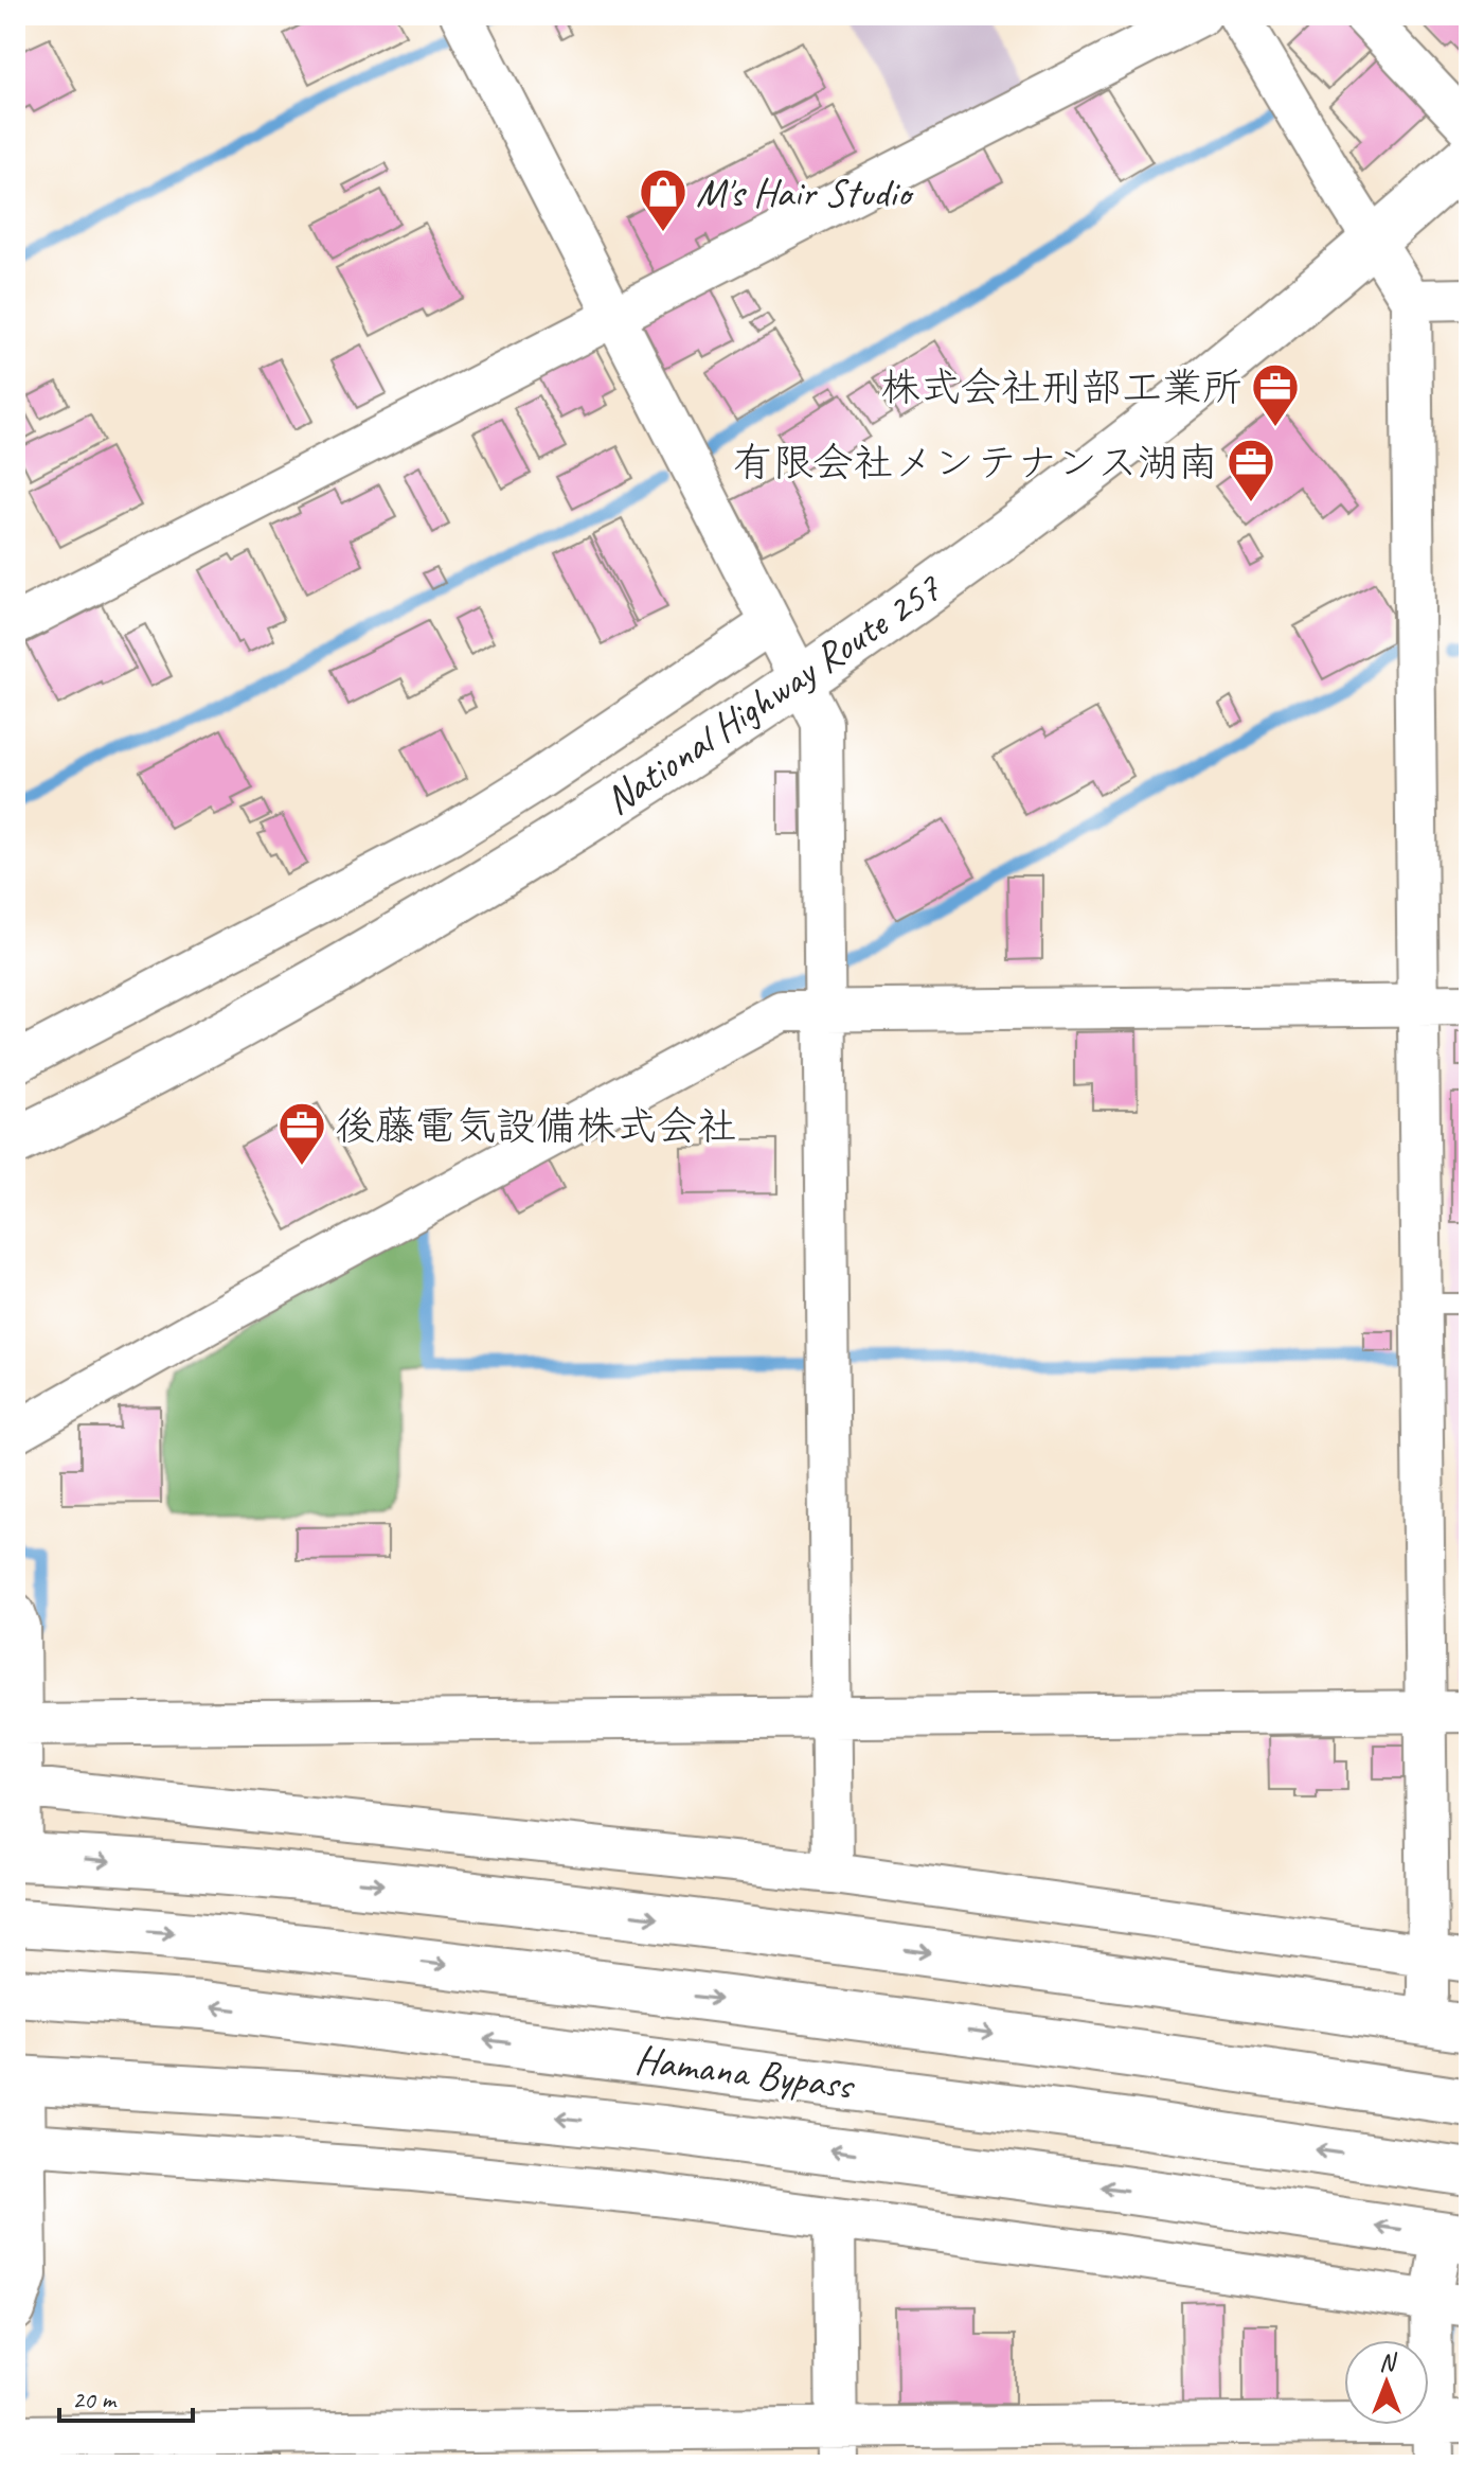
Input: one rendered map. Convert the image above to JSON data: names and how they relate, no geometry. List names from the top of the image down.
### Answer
{
  "streets": {
    "highway": ["National Highway Route 257", "Hamana Bypass"]
  },
  "places": {
    "shop": ["M's Hair Studio"],
    "office": ["株式会社刑部工業所", "有限会社メンテナンス湖南", "後藤電気設備株式会社"]
  },
  "scale_bar": "20 m",
  "north": "top"
}
